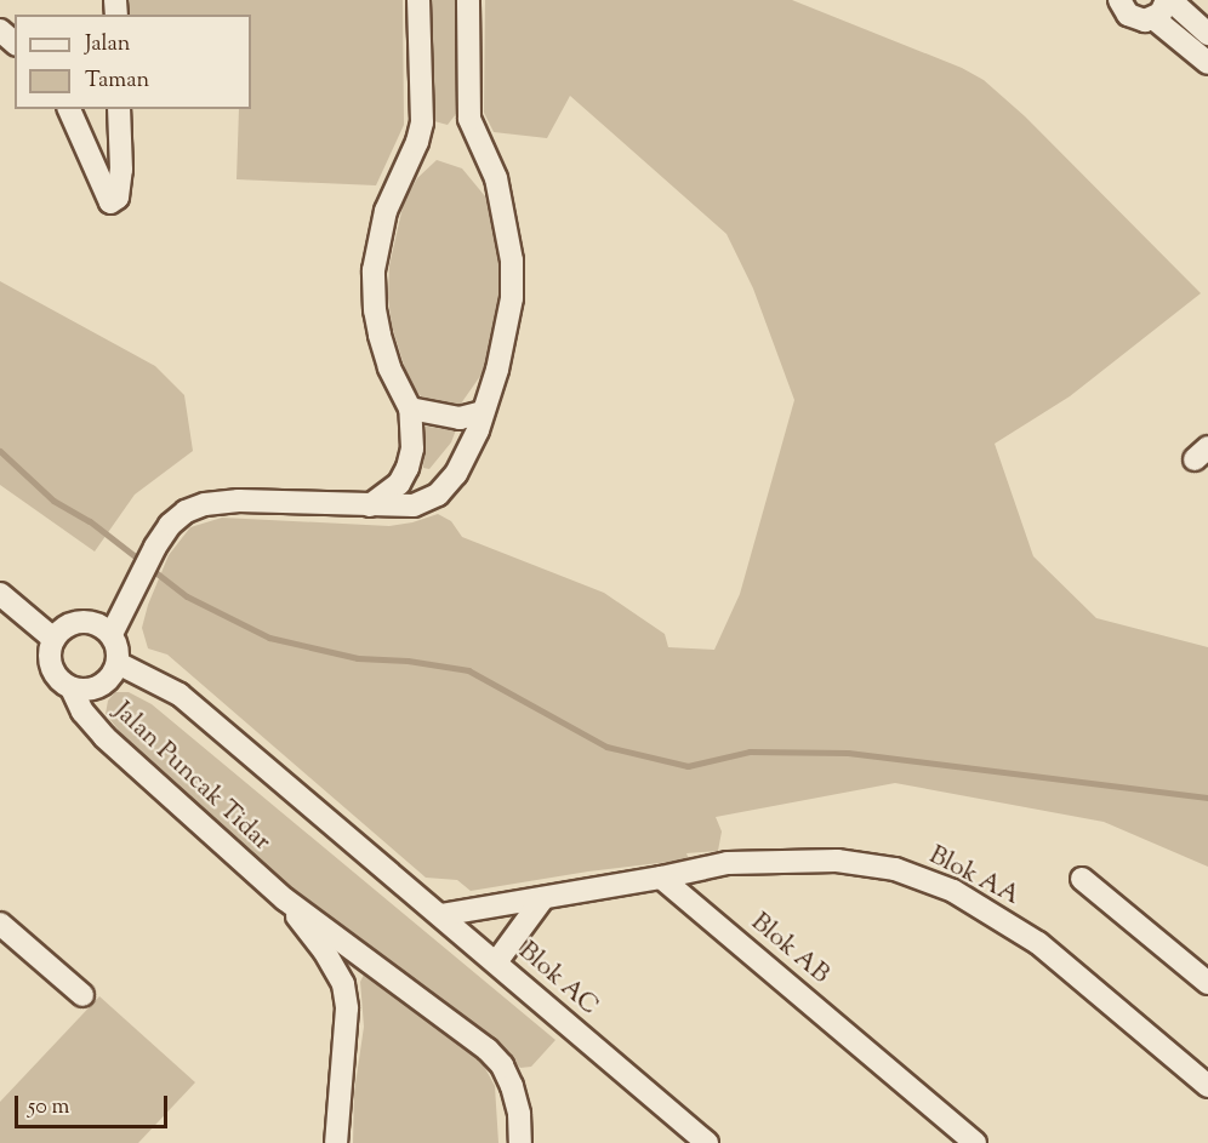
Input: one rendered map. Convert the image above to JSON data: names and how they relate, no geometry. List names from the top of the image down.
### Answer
{
  "streets": {
    "street": [
      "Jalan Puncak Tidar",
      "Blok AA",
      "Blok AB",
      "Blok AC"
    ]
  },
  "crossings": [
    ["Jalan Puncak Tidar", "Blok AC"],
    ["Blok AA", "Blok AB"]
  ],
  "legend": ["Jalan", "Taman"],
  "scale_bar": "50 m"
}
